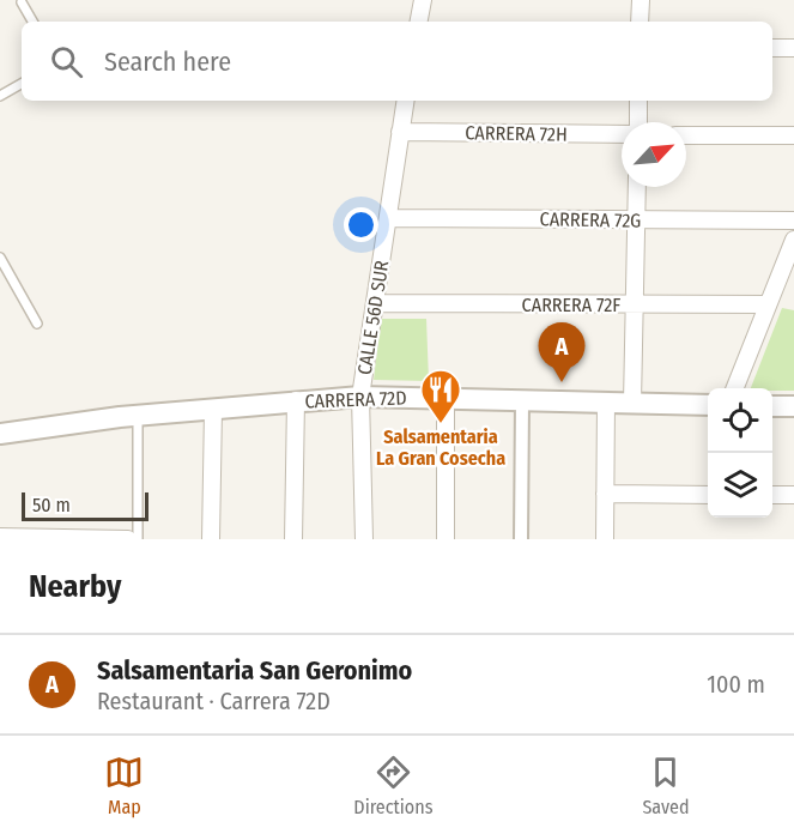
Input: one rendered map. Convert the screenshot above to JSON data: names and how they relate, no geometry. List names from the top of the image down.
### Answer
{
  "streets": {
    "street": [
      "CARRERA 72H",
      "CARRERA 72G",
      "CARRERA 72F",
      "CALLE 56D SUR",
      "CARRERA 72D"
    ]
  },
  "crossings": [
    ["CARRERA 72H", "CALLE 56D SUR"],
    ["CARRERA 72G", "CALLE 56D SUR"],
    ["CARRERA 72F", "CALLE 56D SUR"],
    ["CALLE 56D SUR", "CARRERA 72D"]
  ],
  "places": {
    "restaurant": ["Salsamentaria La Gran Cosecha"]
  },
  "scale_bar": "50 m",
  "north": "top right",
  "page": {
    "search": "Search here",
    "pins": "A",
    "scale": "50 m",
    "heading": "Nearby",
    "list": [
      {
        "mark": "A",
        "name": "Salsamentaria San Geronimo",
        "note": "Restaurant · Carrera 72D",
        "value": "100 m"
      }
    ],
    "nav": ["Map", "Directions", "Saved"]
  }
}
